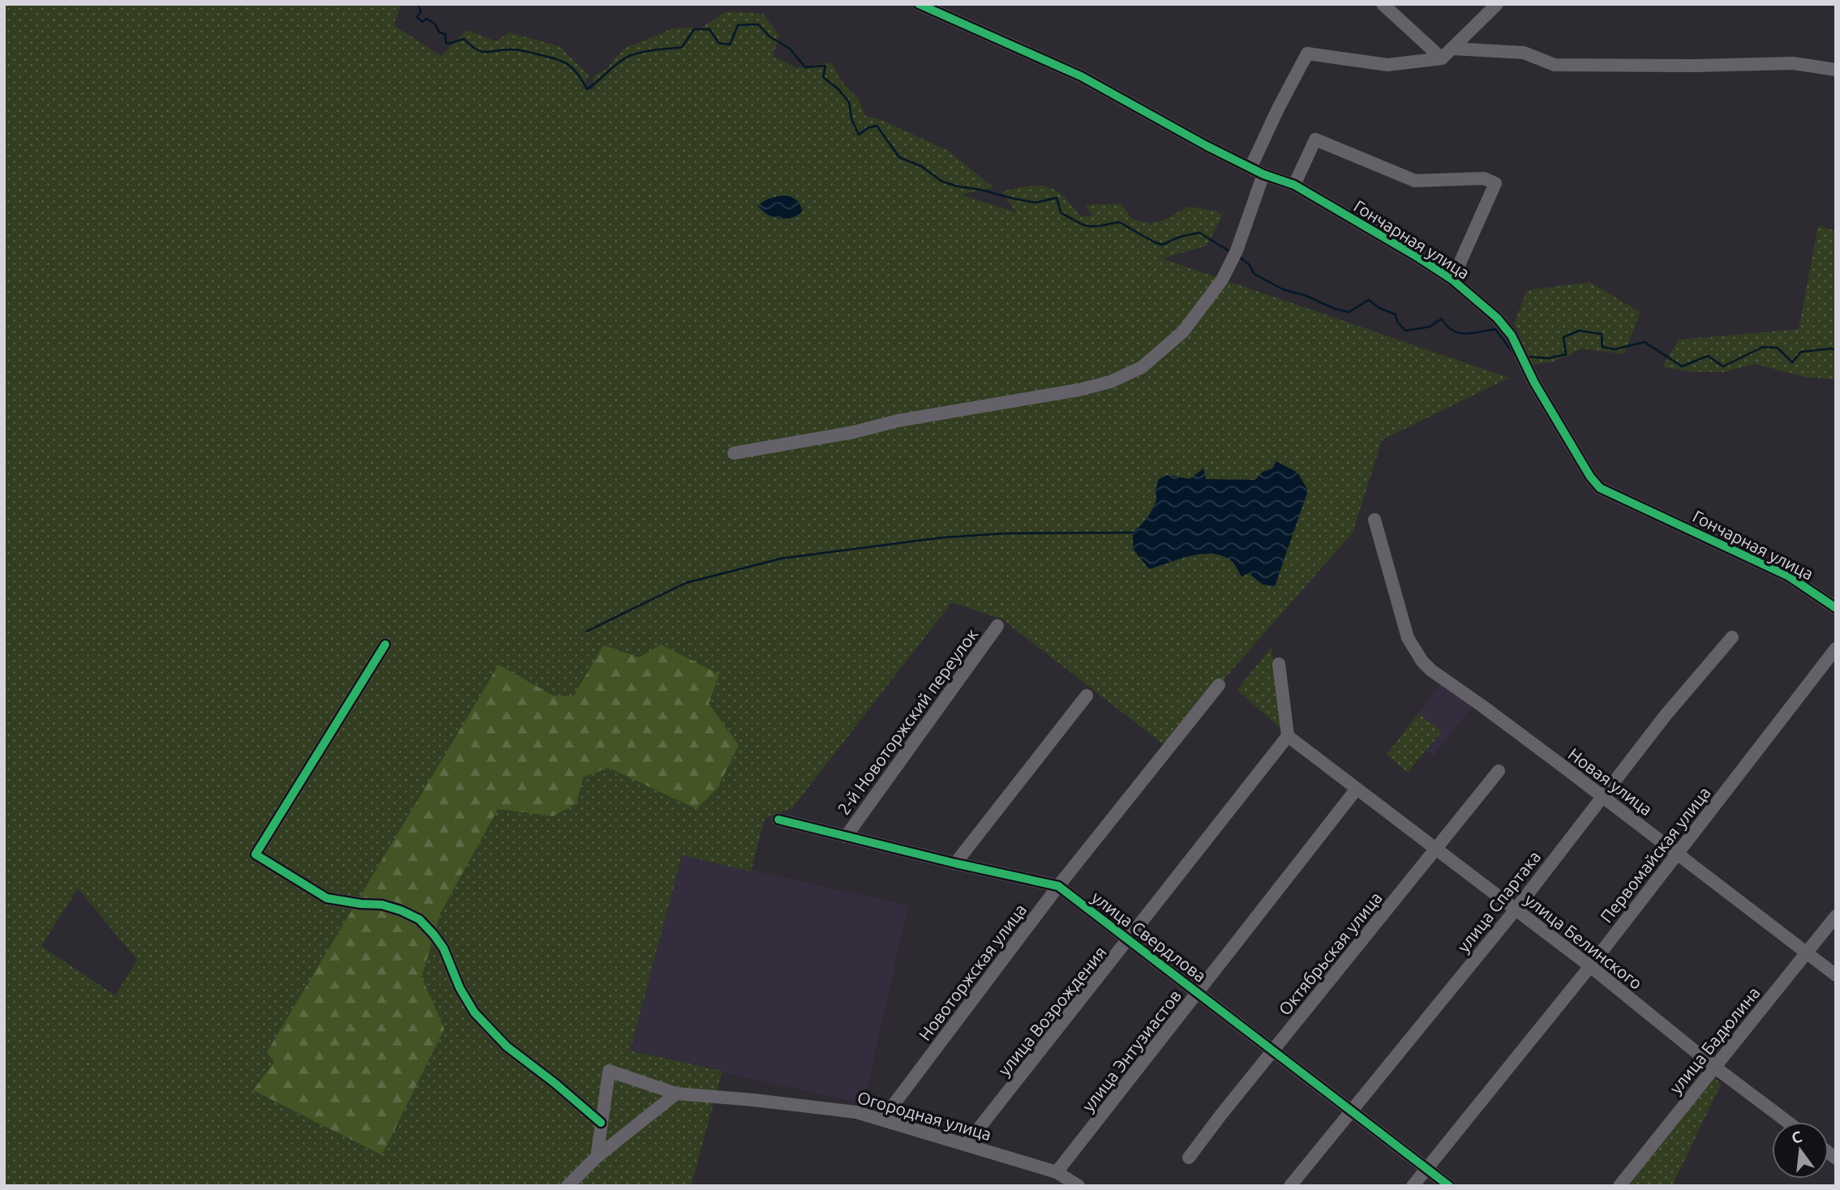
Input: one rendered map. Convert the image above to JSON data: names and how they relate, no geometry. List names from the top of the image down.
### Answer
{
  "streets": {
    "street": [
      "Гончарная улица",
      "2-й Новоторжский переулок",
      "Новая улица",
      "Первомайская улица",
      "улица Спартака",
      "улица Свердлова",
      "улица Белинского",
      "Октябрьская улица",
      "Новоторжская улица",
      "улица Возрождения",
      "улица Бадюлина",
      "улица Энтузиастов",
      "Огородная улица"
    ]
  },
  "crossings": [
    ["2-й Новоторжский переулок", "улица Свердлова"],
    ["Новая улица", "Первомайская улица"],
    ["Новая улица", "улица Спартака"],
    ["Новая улица", "улица Бадюлина"],
    ["Первомайская улица", "улица Свердлова"],
    ["Первомайская улица", "улица Белинского"],
    ["улица Спартака", "улица Свердлова"],
    ["улица Спартака", "улица Белинского"],
    ["улица Свердлова", "Октябрьская улица"],
    ["улица Свердлова", "Новоторжская улица"],
    ["улица Свердлова", "улица Возрождения"],
    ["улица Свердлова", "улица Энтузиастов"],
    ["улица Белинского", "Октябрьская улица"],
    ["улица Белинского", "улица Возрождения"],
    ["улица Белинского", "улица Бадюлина"],
    ["улица Белинского", "улица Энтузиастов"],
    ["Новоторжская улица", "Огородная улица"],
    ["улица Возрождения", "Огородная улица"],
    ["улица Энтузиастов", "Огородная улица"]
  ],
  "north": "top"
}
